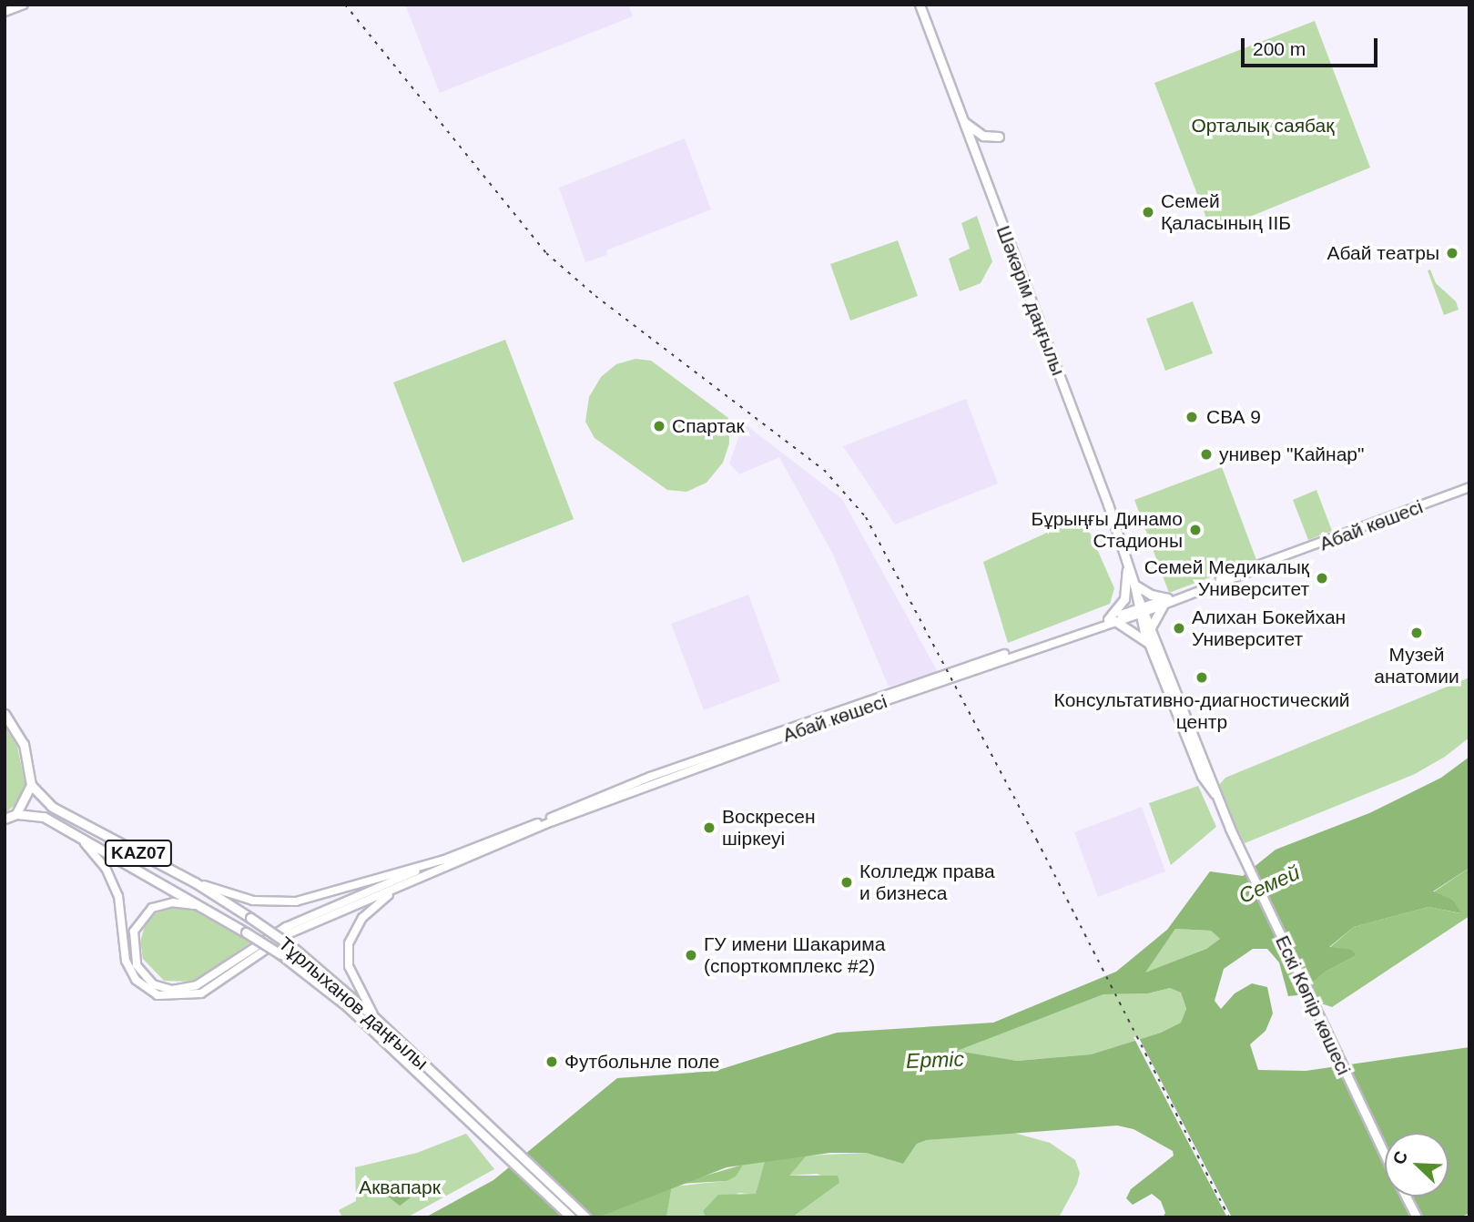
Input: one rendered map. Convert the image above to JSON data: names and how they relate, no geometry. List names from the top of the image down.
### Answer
{
  "streets": {
    "main road": [
      "Шәкәрім даңғылы",
      "Абай көшесі",
      "KAZ07",
      "Тұрлыханов даңғылы",
      "Ескі Көпір көшесі"
    ]
  },
  "crossings": [
    ["Шәкәрім даңғылы", "Абай көшесі"],
    ["Шәкәрім даңғылы", "Ескі Көпір көшесі"],
    ["KAZ07", "Тұрлыханов даңғылы"]
  ],
  "water": ["Семей", "Ертіс"],
  "parks": ["Орталық саябақ", "Аквапарк"],
  "places": [
    "Семей Қаласының ІІБ",
    "Абай театры",
    "СВА 9",
    "Спартак",
    "универ \"Кайнар\"",
    "Бұрыңғы Динамо Стадионы",
    "Семей Медикалық Университет",
    "Алихан Бокейхан Университет",
    "Музей анатомии",
    "Консультативно-диагностический центр",
    "Воскресен шіркеуі",
    "Колледж права и бизнеса",
    "ГУ имени Шакарима (спорткомплекс #2)",
    "Футбольнле поле"
  ],
  "scale_bar": "200 m",
  "north": "top left"
}
